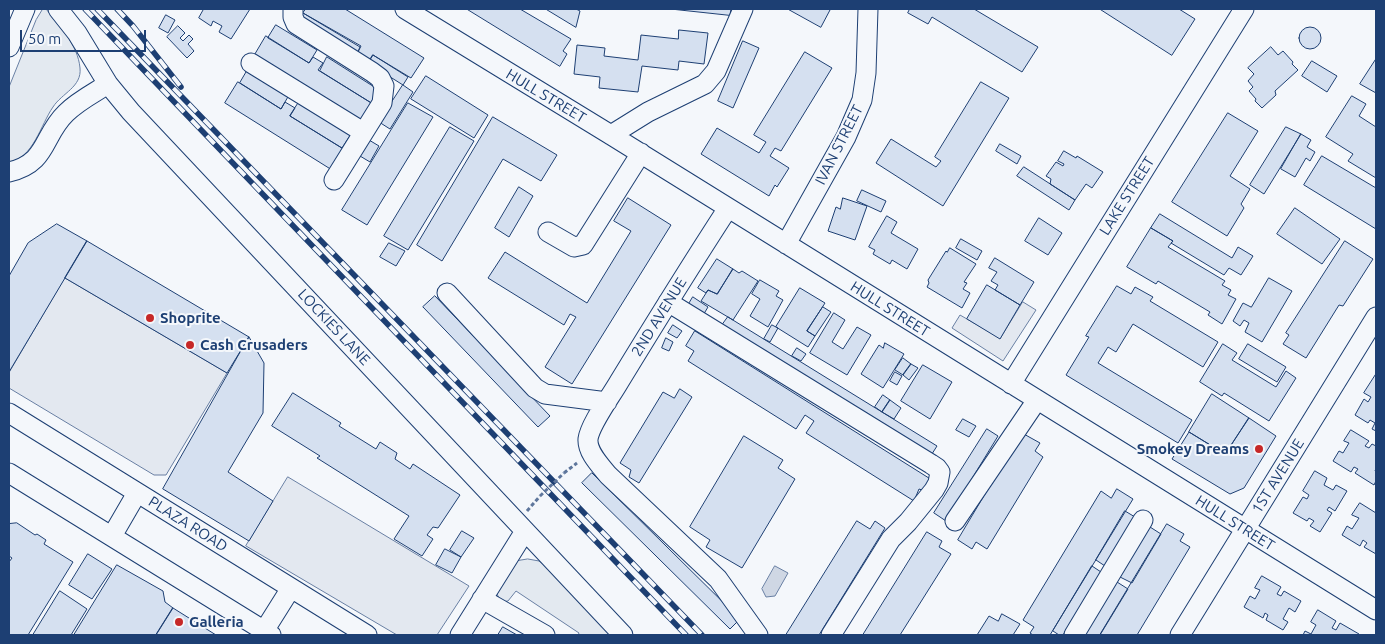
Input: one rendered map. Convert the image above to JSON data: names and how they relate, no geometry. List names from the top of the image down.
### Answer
{
  "streets": {
    "street": [
      "HULL STREET",
      "IVAN STREET",
      "LAKE STREET",
      "2ND AVENUE",
      "LOCKIES LANE",
      "1ST AVENUE",
      "PLAZA ROAD"
    ]
  },
  "crossings": [
    ["HULL STREET", "IVAN STREET"],
    ["HULL STREET", "LAKE STREET"],
    ["HULL STREET", "2ND AVENUE"],
    ["HULL STREET", "1ST AVENUE"]
  ],
  "places": [
    "Shoprite",
    "Cash Crusaders",
    "Smokey Dreams",
    "Galleria"
  ],
  "scale_bar": "50 m"
}
